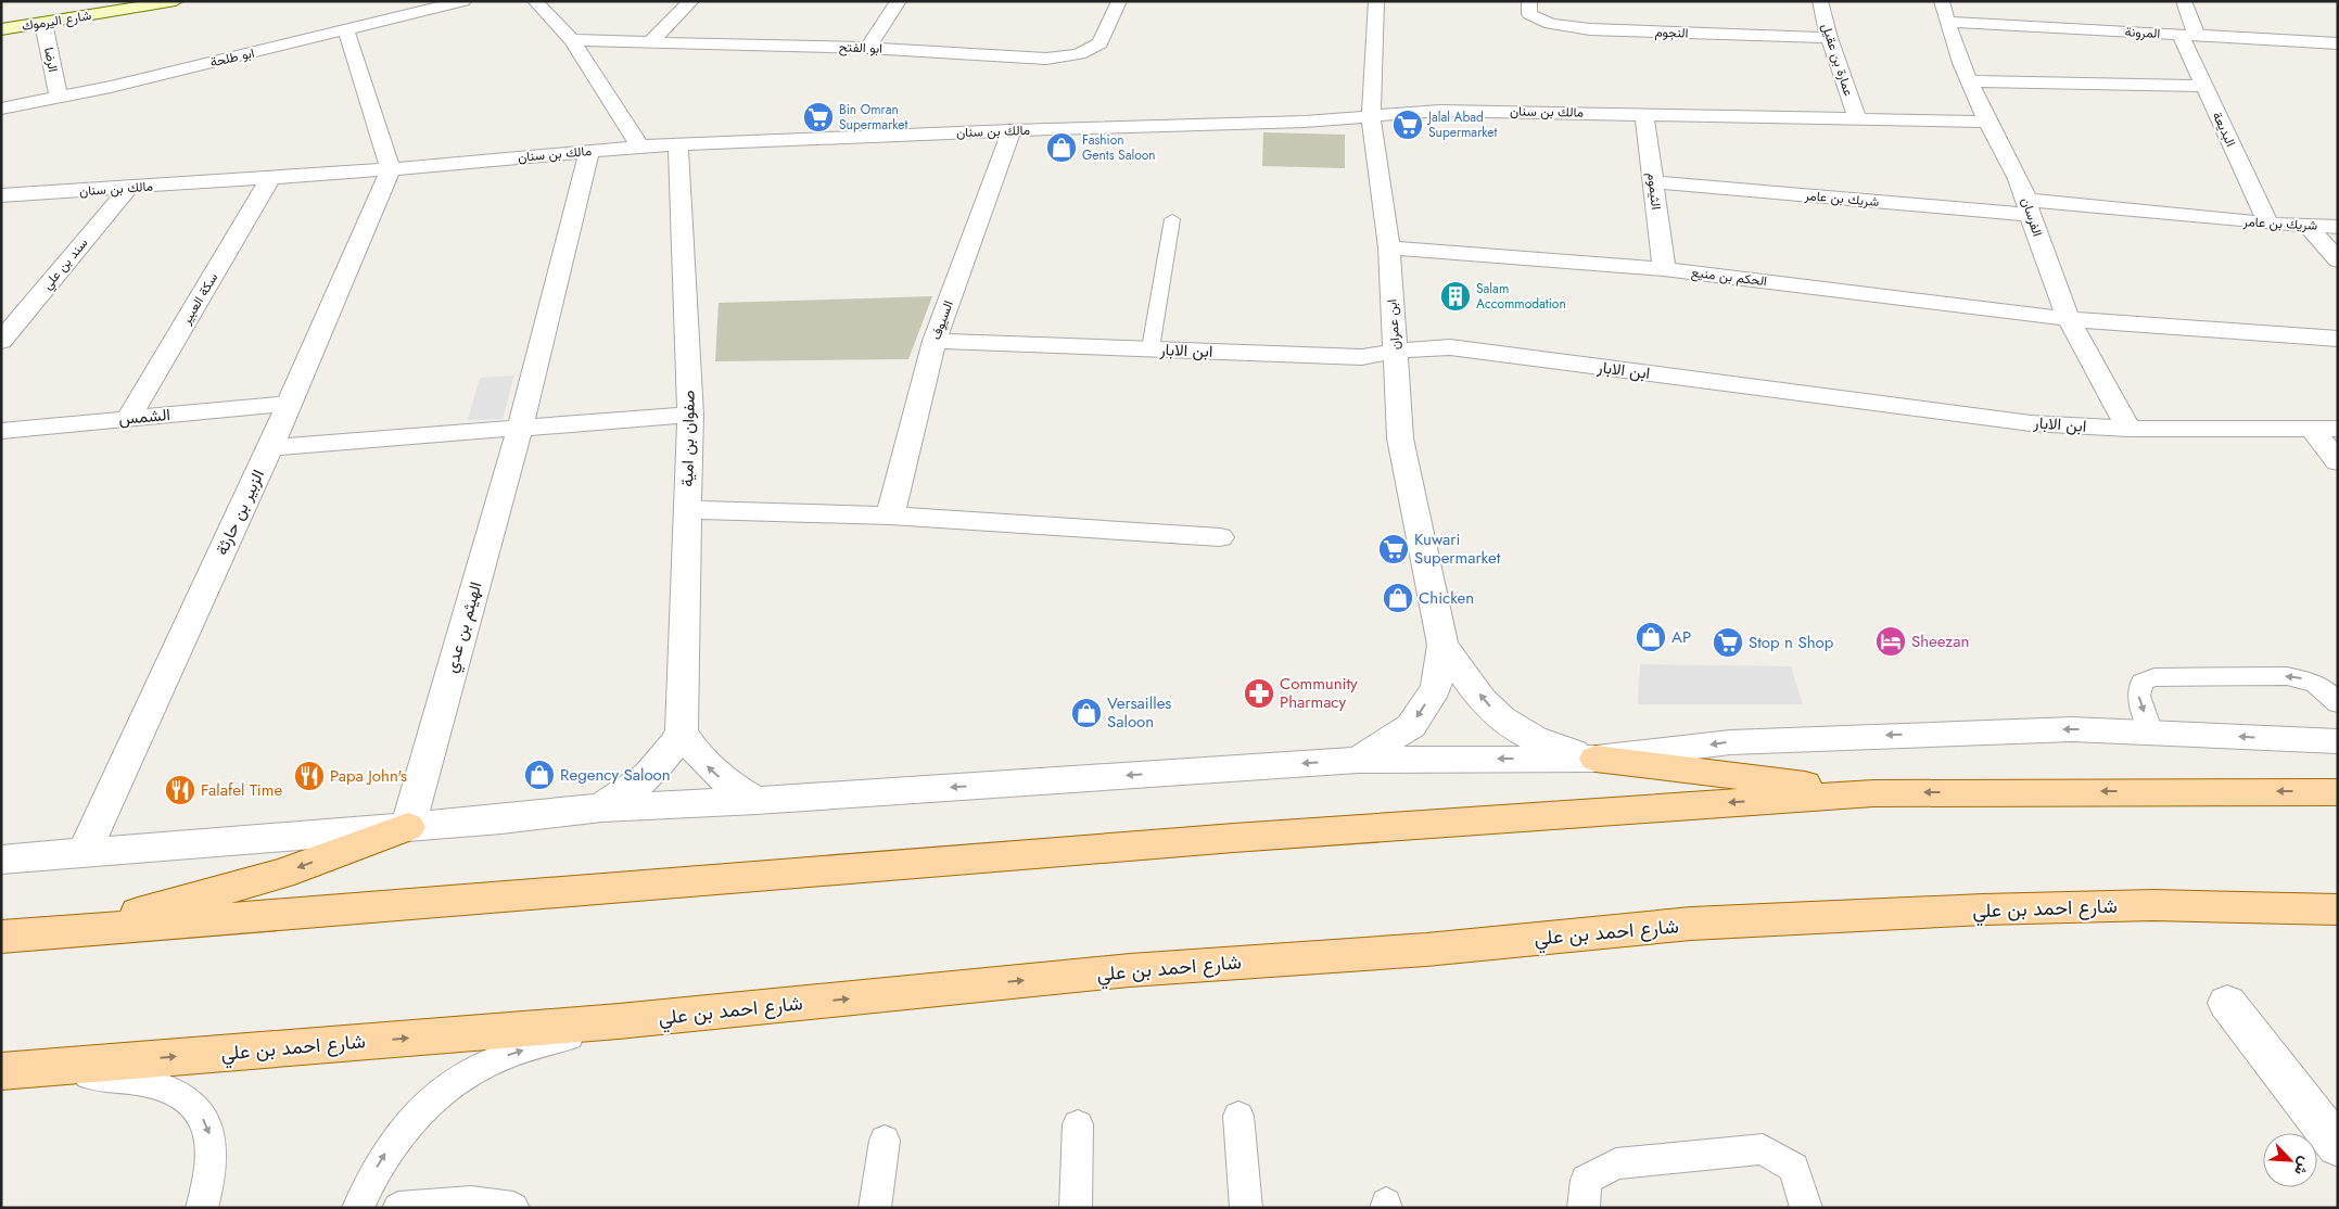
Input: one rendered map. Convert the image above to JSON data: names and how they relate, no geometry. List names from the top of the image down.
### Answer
{
  "streets": {
    "main road": ["شارع احمد بن علي"],
    "street": [
      "شارع اليرموك",
      "النجوم",
      "المرونة",
      "ابو الفتح",
      "ابو طلحة",
      "الرضا",
      "عمارة بن عقيل",
      "مالك بن سنان",
      "البديعة",
      "الثيموم",
      "شريك بن عامر",
      "الفرسان",
      "سند بن علي",
      "الحكم بن منيع",
      "سكة العبير",
      "السيوف",
      "ابن عمران",
      "ابن الابار",
      "الشمس",
      "صفوان بن امية",
      "الزبير بن حارثة",
      "الهيثم بن عدي"
    ]
  },
  "crossings": [
    ["شارع اليرموك", "الرضا"],
    ["النجوم", "عمارة بن عقيل"],
    ["المرونة", "البديعة"],
    ["المرونة", "الفرسان"],
    ["ابو طلحة", "الرضا"],
    ["عمارة بن عقيل", "مالك بن سنان"],
    ["مالك بن سنان", "الثيموم"],
    ["مالك بن سنان", "الفرسان"],
    ["مالك بن سنان", "سند بن علي"],
    ["مالك بن سنان", "سكة العبير"],
    ["مالك بن سنان", "السيوف"],
    ["مالك بن سنان", "ابن عمران"],
    ["مالك بن سنان", "صفوان بن امية"],
    ["مالك بن سنان", "الزبير بن حارثة"],
    ["مالك بن سنان", "الهيثم بن عدي"],
    ["البديعة", "شريك بن عامر"],
    ["الثيموم", "شريك بن عامر"],
    ["الثيموم", "الحكم بن منيع"],
    ["شريك بن عامر", "الفرسان"],
    ["الفرسان", "الحكم بن منيع"],
    ["الفرسان", "ابن الابار"],
    ["الحكم بن منيع", "ابن عمران"],
    ["سكة العبير", "الشمس"],
    ["السيوف", "ابن الابار"],
    ["ابن عمران", "ابن الابار"],
    ["الشمس", "الزبير بن حارثة"]
  ],
  "places": {
    "supermarket": [
      "Bin Omran Supermarket",
      "Jalal Abad Supermarket",
      "Kuwari Supermarket",
      "Stop n Shop"
    ],
    "shop": [
      "Fashion Gents Saloon",
      "Chicken",
      "AP",
      "Versailles Saloon",
      "Regency Saloon"
    ],
    "building": ["Salam Accommodation"],
    "hotel": ["Sheezan"],
    "pharmacy": ["Community Pharmacy"],
    "restaurant": ["Papa John's", "Falafel Time"]
  },
  "north": "bottom right"
}
